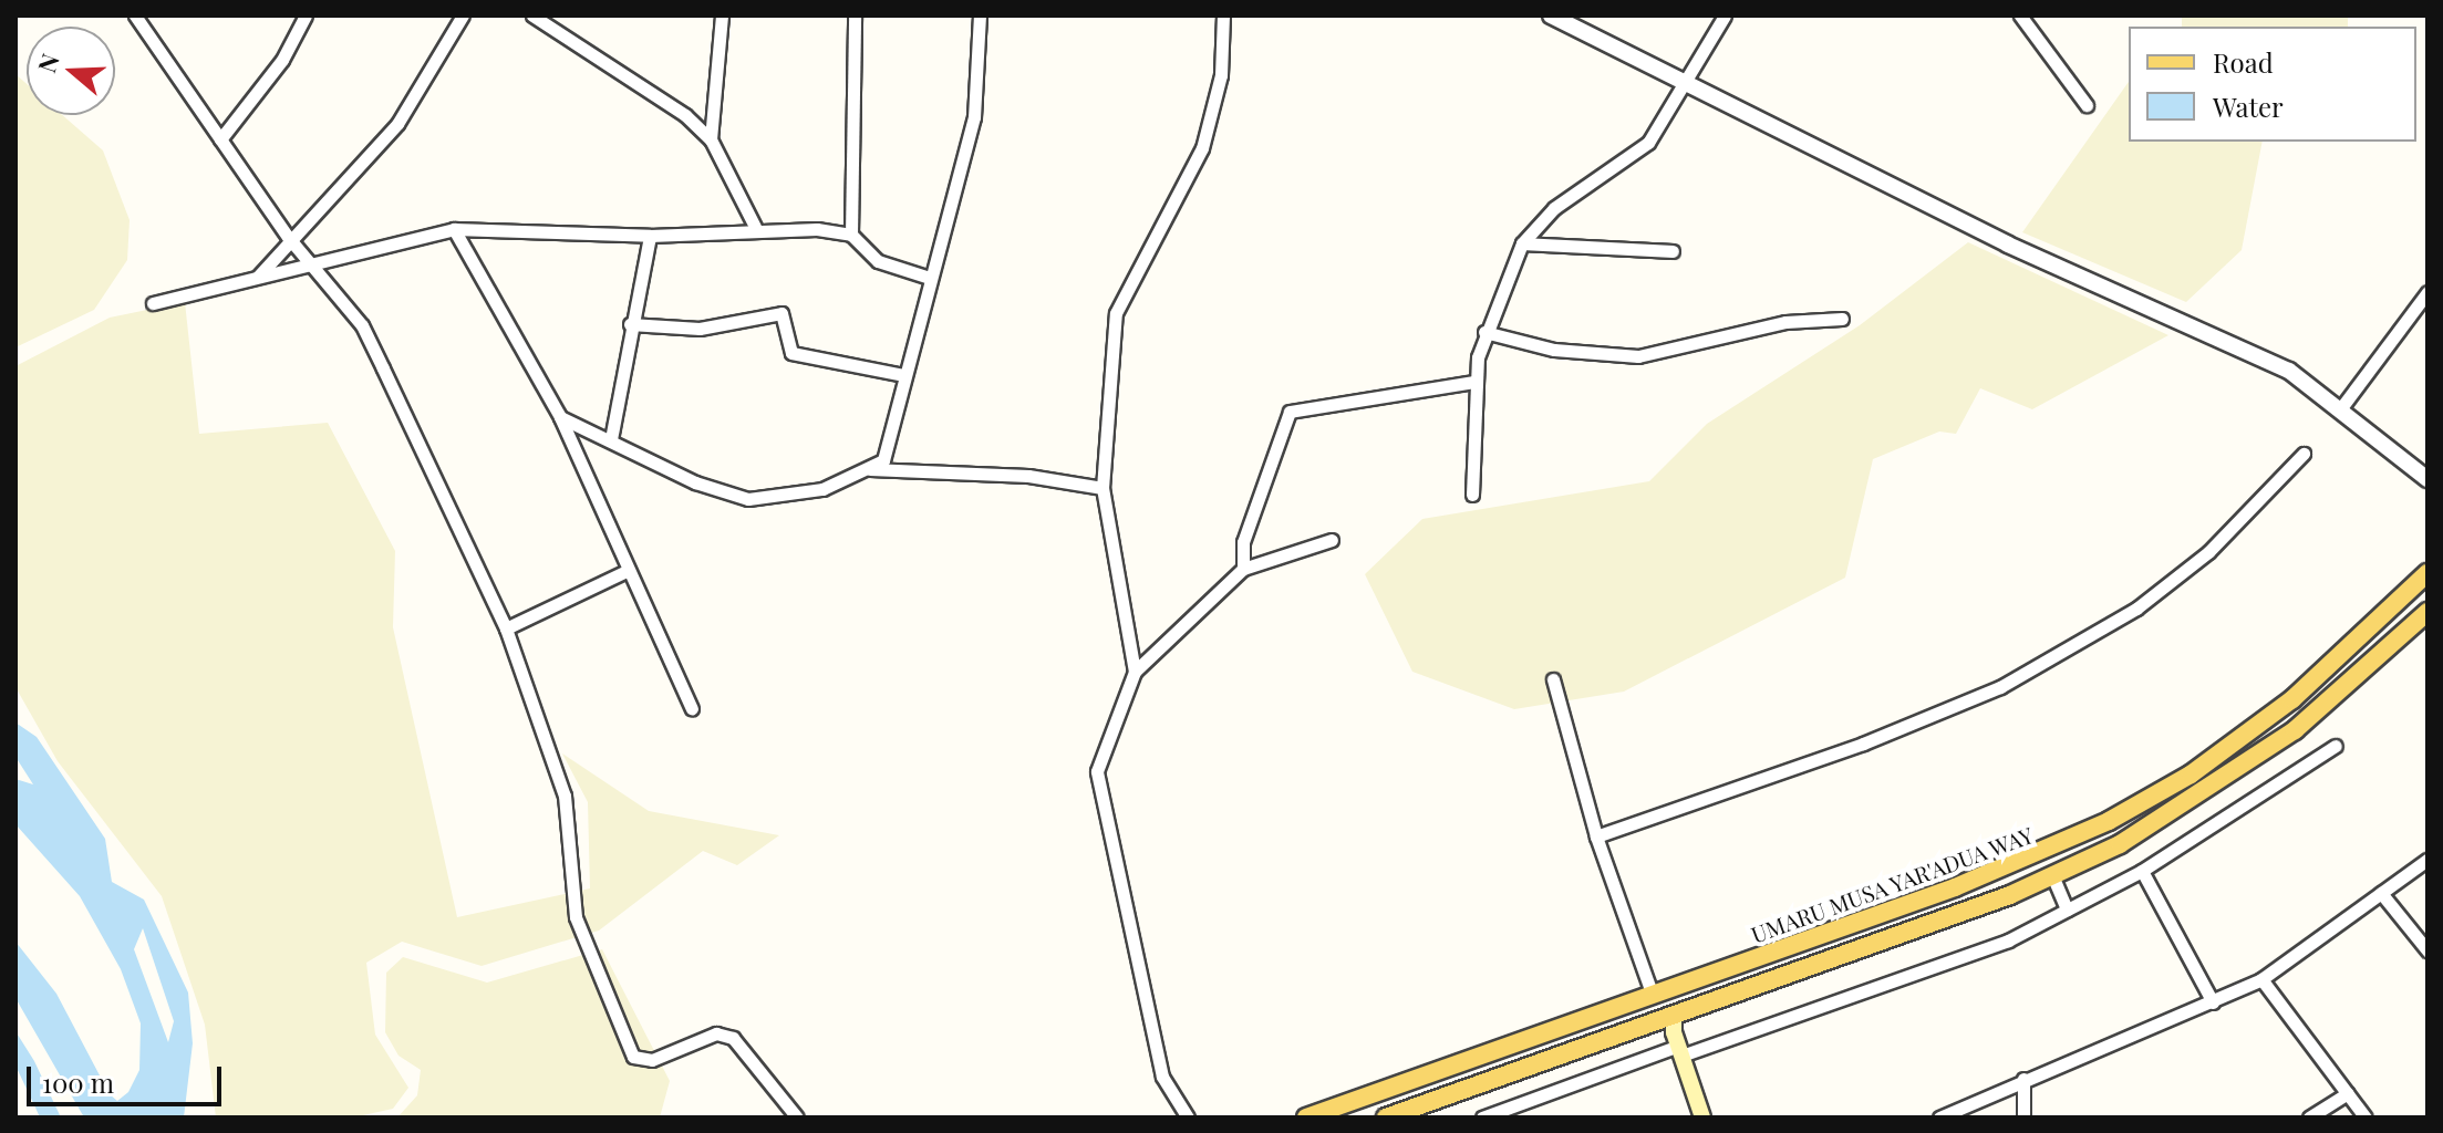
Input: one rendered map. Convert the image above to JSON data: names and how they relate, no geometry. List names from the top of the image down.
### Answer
{
  "streets": {
    "main road": ["UMARU MUSA YAR'ADUA WAY"]
  },
  "legend": ["Road", "Water"],
  "scale_bar": "100 m",
  "north": "left"
}
